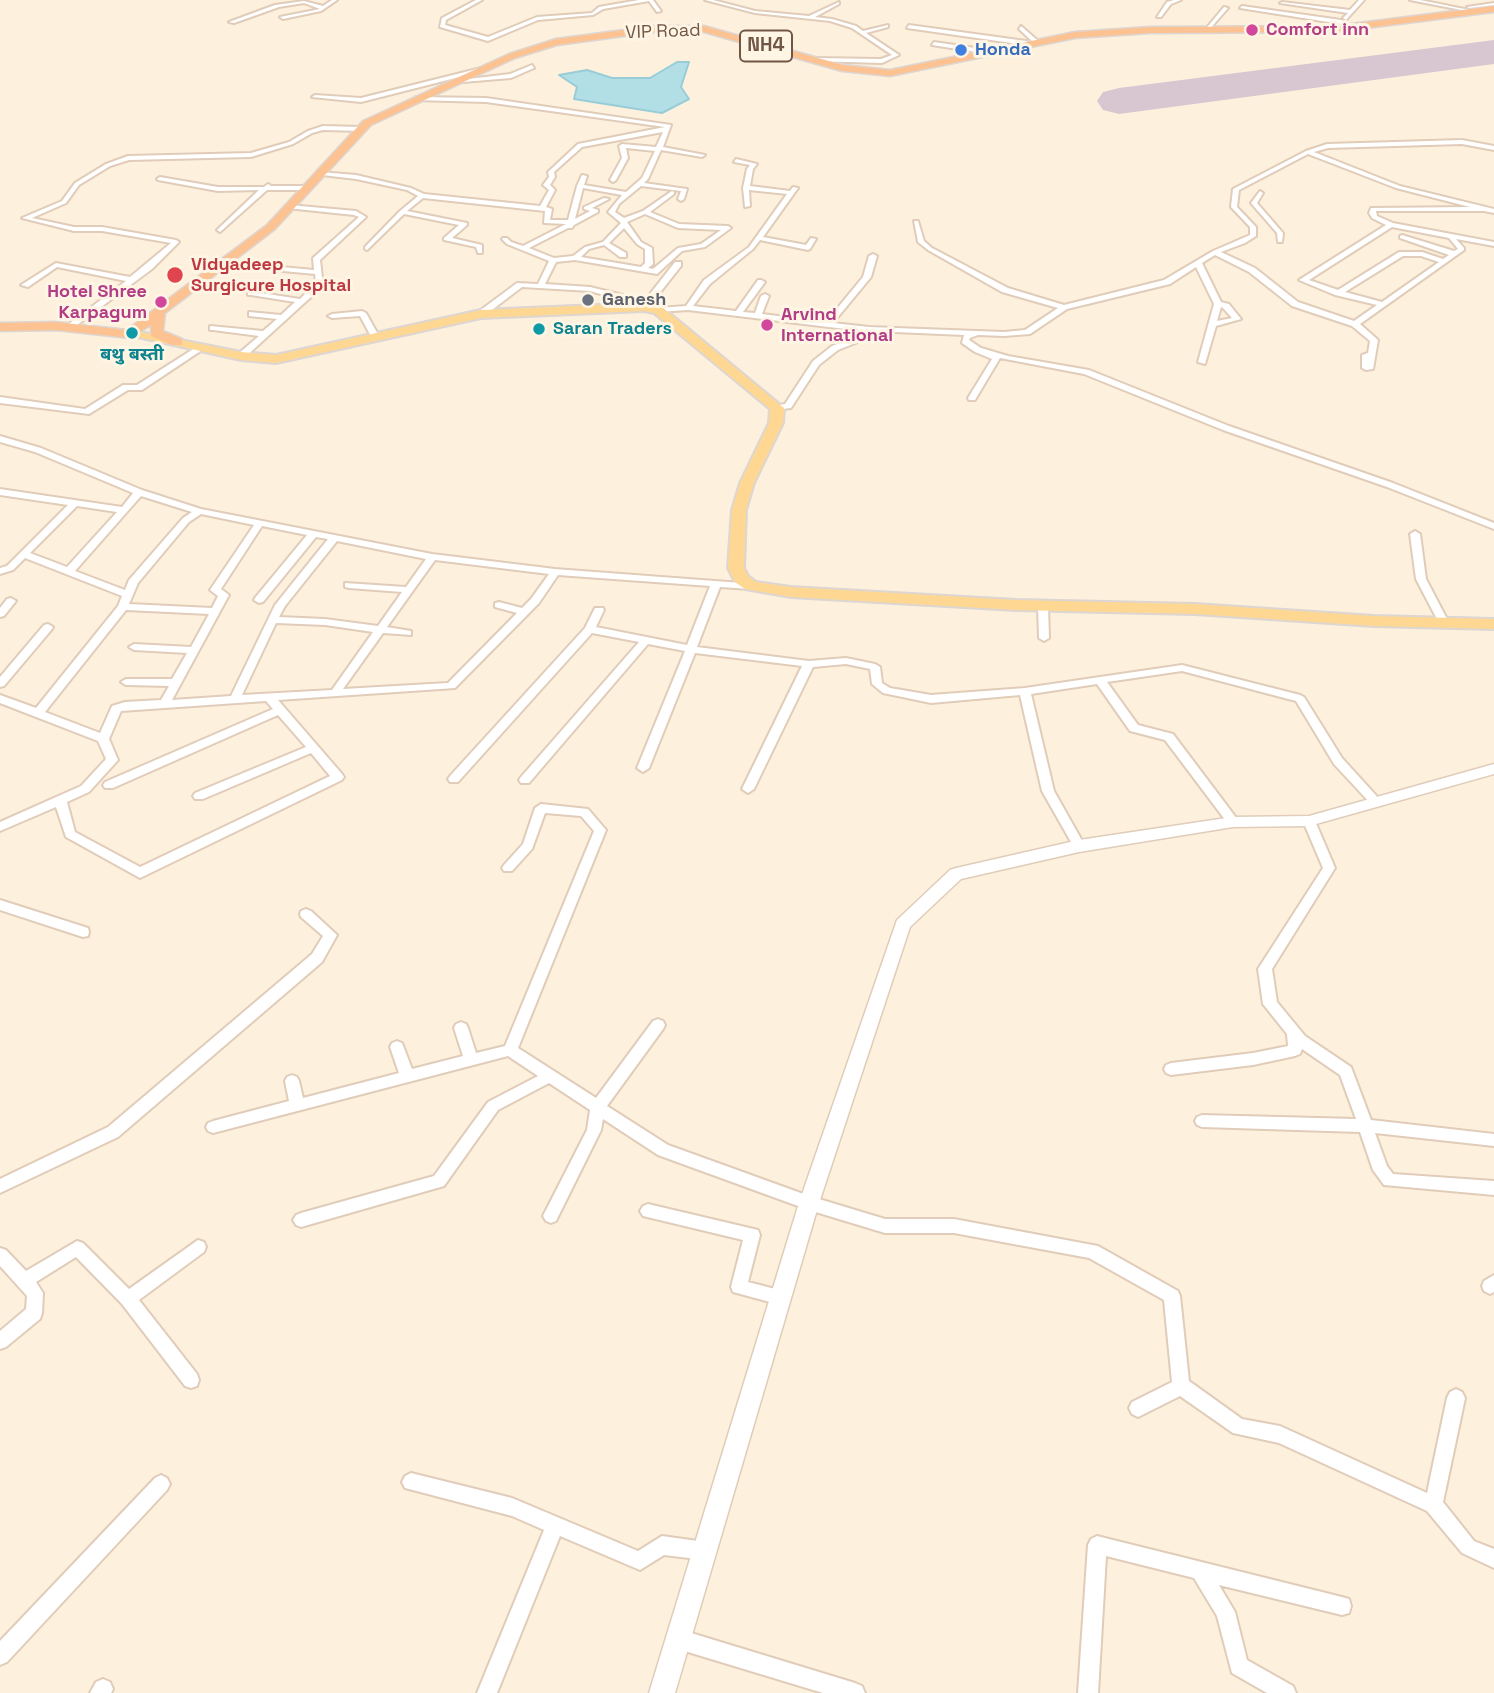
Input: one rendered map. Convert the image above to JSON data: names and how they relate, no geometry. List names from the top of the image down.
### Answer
{
  "streets": {
    "highway": ["VIP Road", "NH4"]
  },
  "places": [
    "Comfort inn",
    "Honda",
    "Vidyadeep Surgicure Hospital",
    "Ganesh",
    "Hotel Shree Karpagum",
    "Arvind International",
    "Saran Traders",
    "बथु बस्ती"
  ]
}
